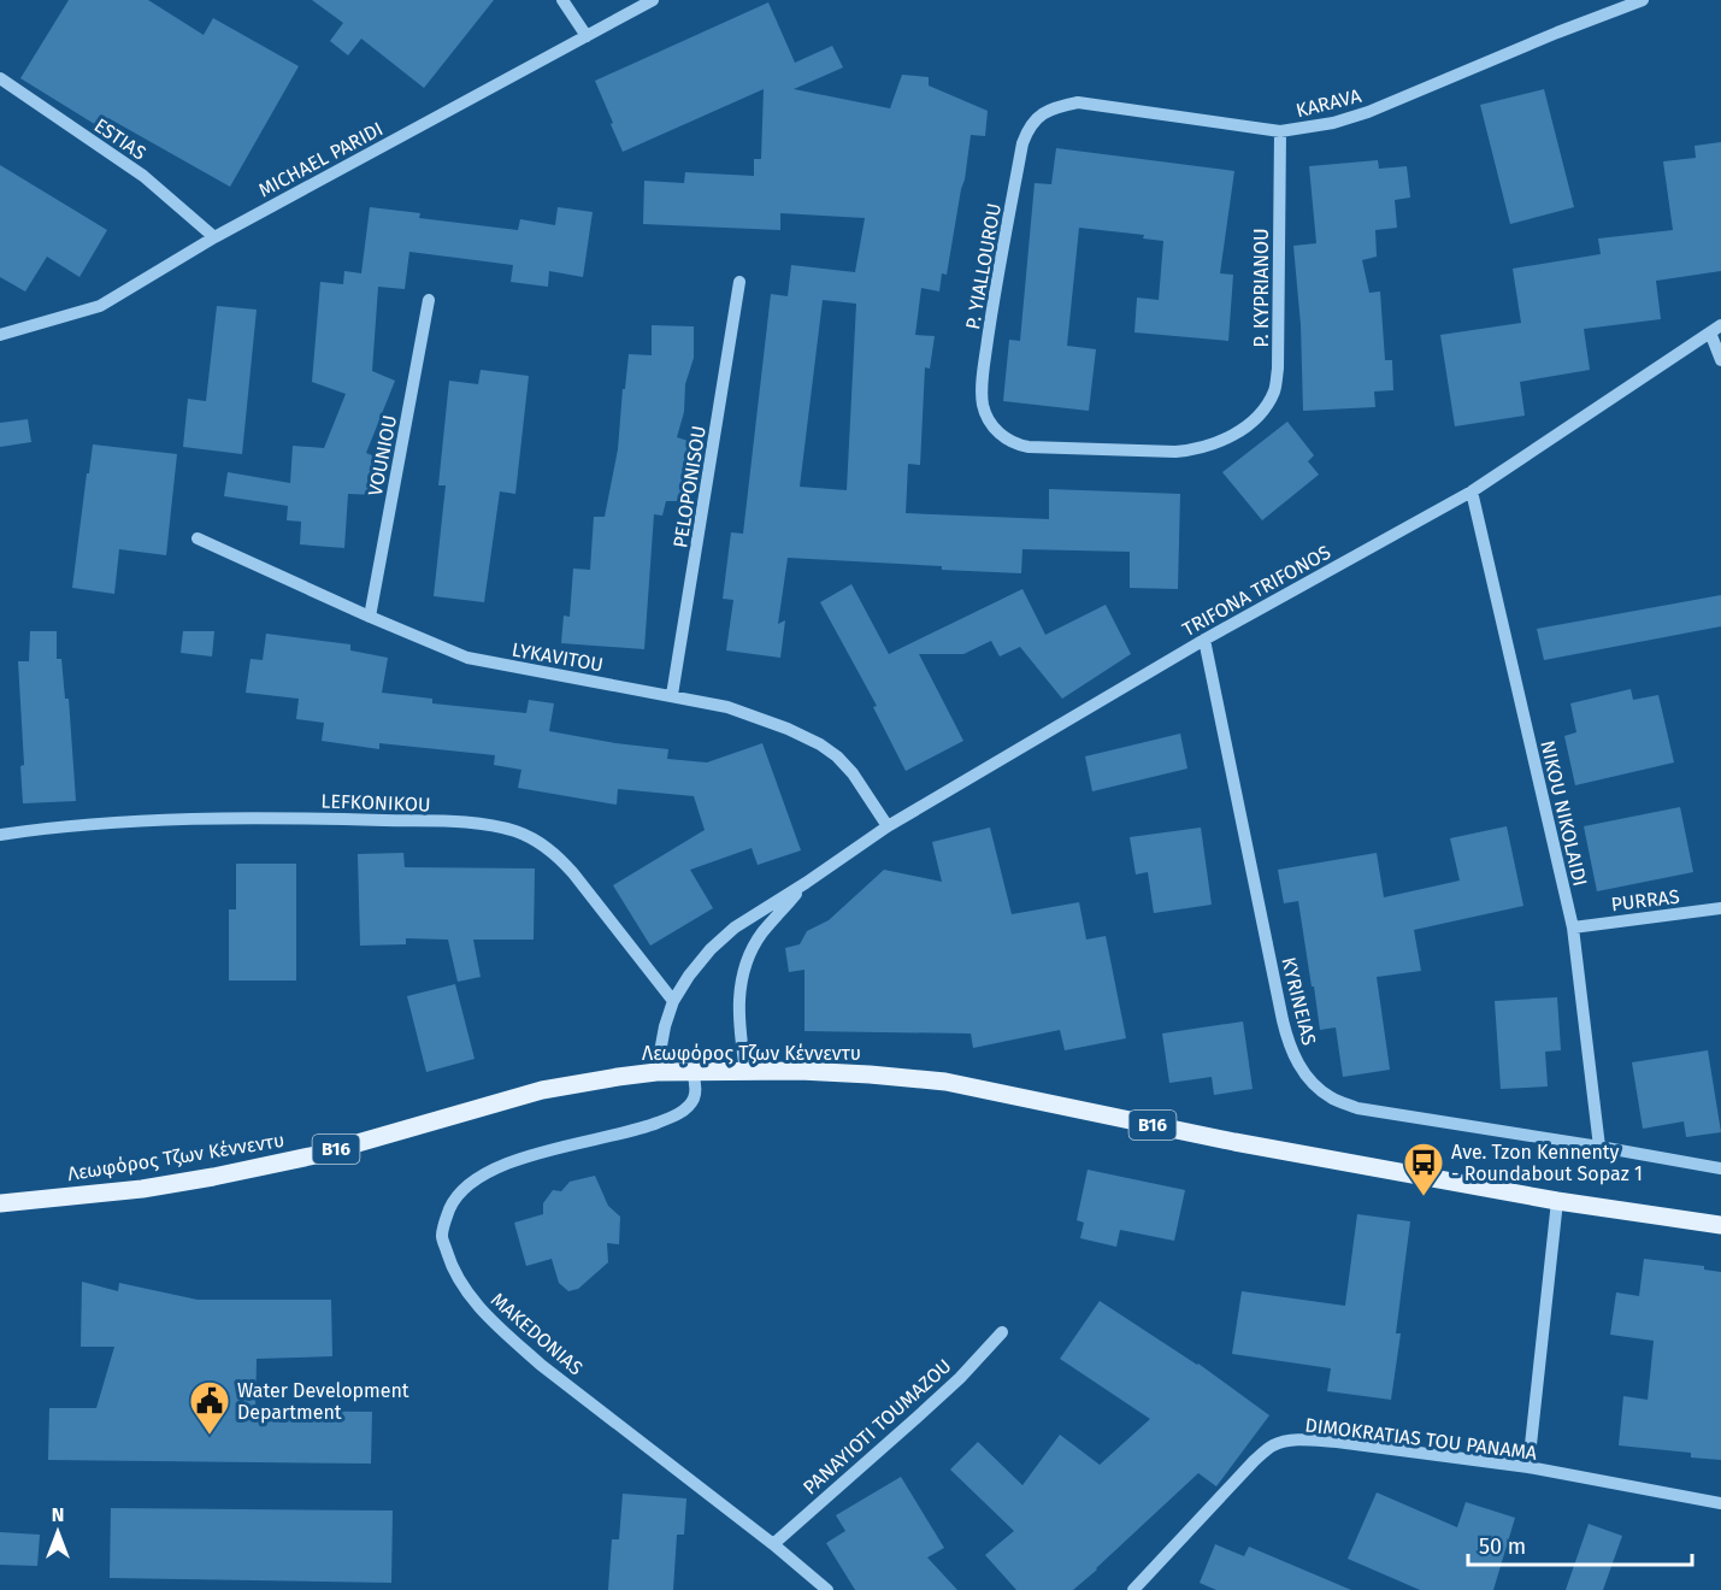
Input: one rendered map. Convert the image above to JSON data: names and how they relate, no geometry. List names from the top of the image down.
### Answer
{
  "streets": {
    "main road": ["Λεωφόρος Τζων Κέννεντυ", "B16"],
    "street": [
      "KARAVA",
      "ESTIAS",
      "MICHAEL PARIDI",
      "P. YIALLOUROU",
      "P. KYPRIANOU",
      "VOUNIOU",
      "PELOPONISOU",
      "TRIFONA TRIFONOS",
      "LYKAVITOU",
      "LEFKONIKOU",
      "NIKOU NIKOLAIDI",
      "PURRAS",
      "KYRINEIAS",
      "MAKEDONIAS",
      "PANAYIOTI TOUMAZOU",
      "DIMOKRATIAS TOU PANAMA"
    ]
  },
  "crossings": [
    ["KARAVA", "P. YIALLOUROU"],
    ["KARAVA", "P. KYPRIANOU"],
    ["ESTIAS", "MICHAEL PARIDI"],
    ["P. YIALLOUROU", "P. KYPRIANOU"],
    ["VOUNIOU", "LYKAVITOU"],
    ["PELOPONISOU", "LYKAVITOU"],
    ["TRIFONA TRIFONOS", "LYKAVITOU"],
    ["TRIFONA TRIFONOS", "LEFKONIKOU"],
    ["TRIFONA TRIFONOS", "NIKOU NIKOLAIDI"],
    ["TRIFONA TRIFONOS", "KYRINEIAS"],
    ["TRIFONA TRIFONOS", "Λεωφόρος Τζων Κέννεντυ"],
    ["NIKOU NIKOLAIDI", "PURRAS"],
    ["NIKOU NIKOLAIDI", "KYRINEIAS"],
    ["Λεωφόρος Τζων Κέννεντυ", "MAKEDONIAS"],
    ["MAKEDONIAS", "PANAYIOTI TOUMAZOU"]
  ],
  "places": {
    "bus stop": ["Ave. Tzon Kennenty - Roundabout Sopaz 1"],
    "public building": ["Water Development Department"]
  },
  "scale_bar": "50 m",
  "north": "top"
}
